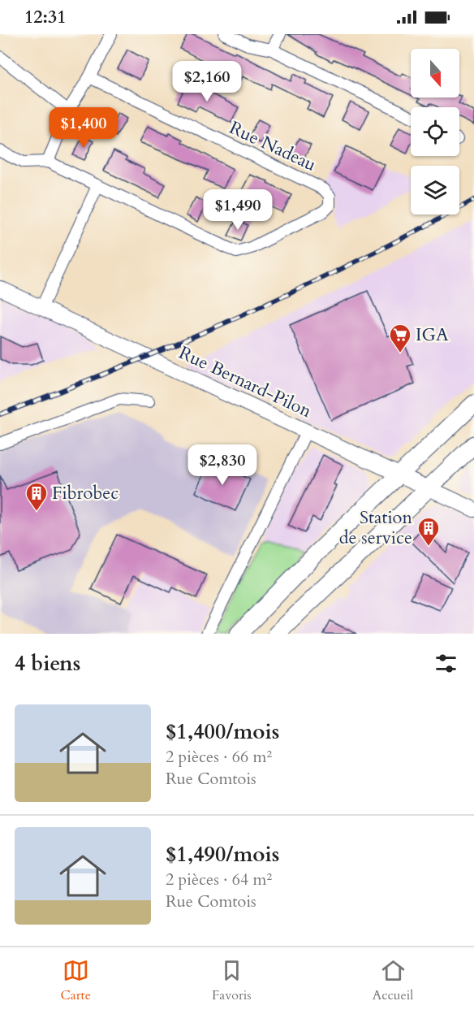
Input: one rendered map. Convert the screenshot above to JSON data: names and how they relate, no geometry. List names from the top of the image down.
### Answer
{
  "streets": {
    "street": ["Rue Nadeau", "Rue Bernard-Pilon"]
  },
  "places": {
    "supermarket": ["IGA"],
    "building": ["Fibrobec", "Station de service"]
  },
  "north": "bottom",
  "page": {
    "status": "12:31",
    "price": [
      "$2,160",
      "$1,400",
      "$1,490",
      "$2,830"
    ],
    "heading": "4 biens",
    "list": [
      {
        "name": "$1,400/mois",
        "note": "2 pièces · 66 m² · Rue Comtois"
      },
      {
        "name": "$1,490/mois",
        "note": "2 pièces · 64 m² · Rue Comtois"
      }
    ],
    "tabs": ["Carte", "Favoris", "Accueil"]
  }
}
